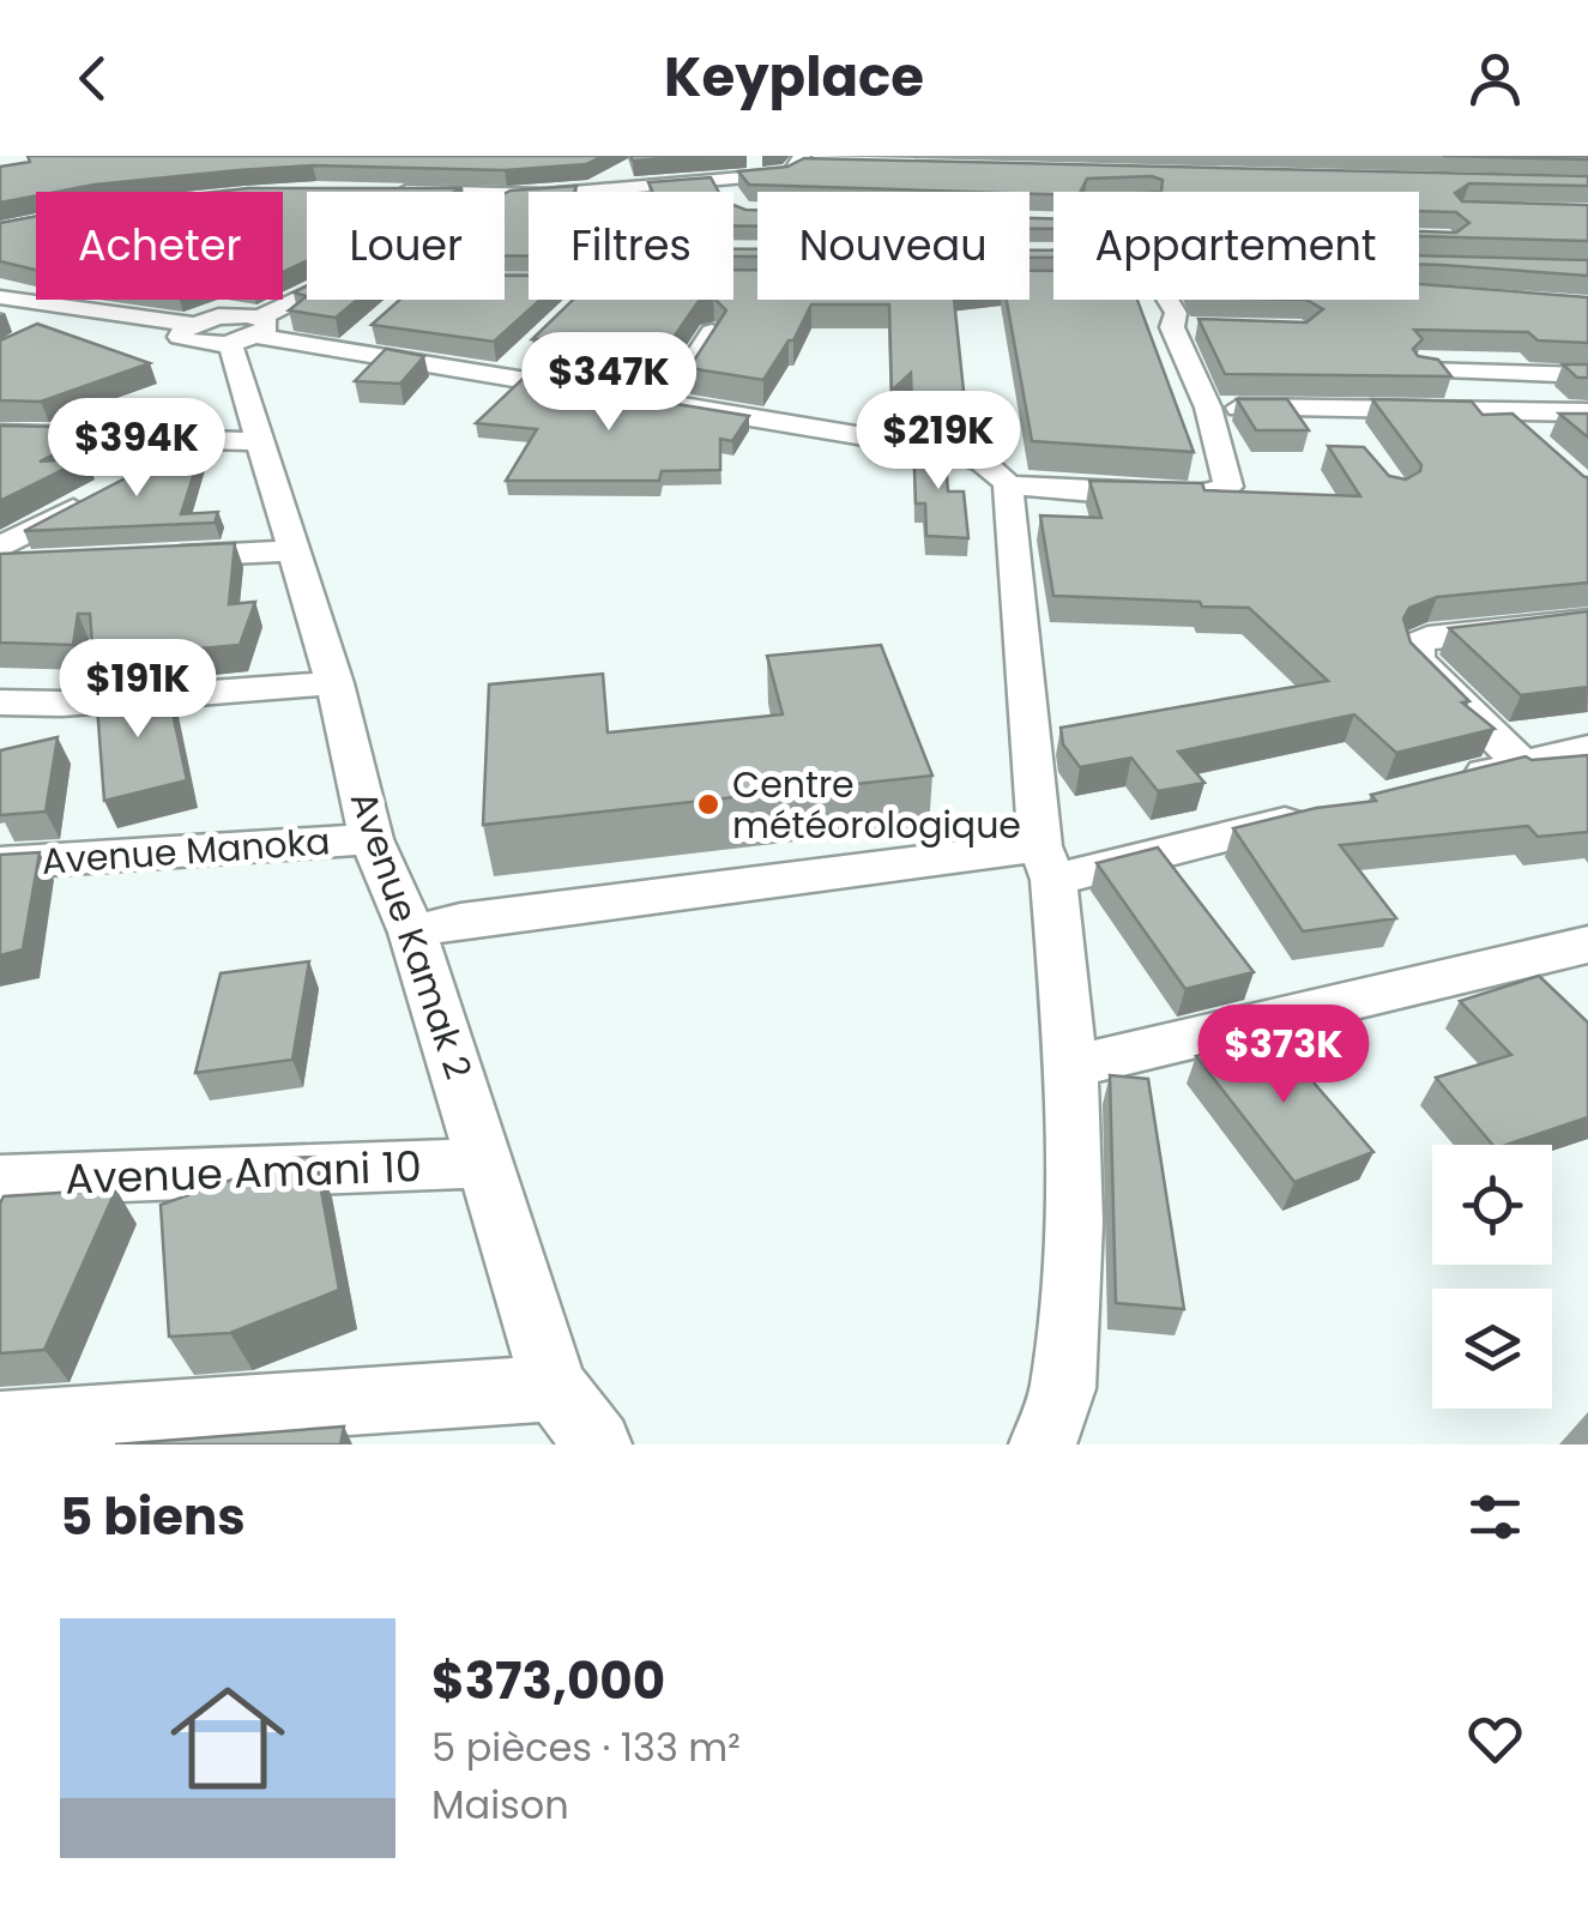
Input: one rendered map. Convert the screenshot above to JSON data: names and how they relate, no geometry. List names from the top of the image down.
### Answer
{
  "streets": {
    "street": ["Avenue Manoka", "Avenue Kamak 2", "Avenue Amani 10"]
  },
  "crossings": [
    ["Avenue Manoka", "Avenue Kamak 2"],
    ["Avenue Kamak 2", "Avenue Amani 10"]
  ],
  "places": ["Centre météorologique"],
  "page": {
    "header": "Keyplace",
    "chip": [
      "Acheter",
      "Louer",
      "Filtres",
      "Nouveau",
      "Appartement"
    ],
    "price": [
      "$347K",
      "$219K",
      "$394K",
      "$191K",
      "$373K"
    ],
    "heading": "5 biens",
    "list": [
      {
        "name": "$373,000",
        "note": "5 pièces · 133 m² · Maison"
      }
    ]
  }
}
